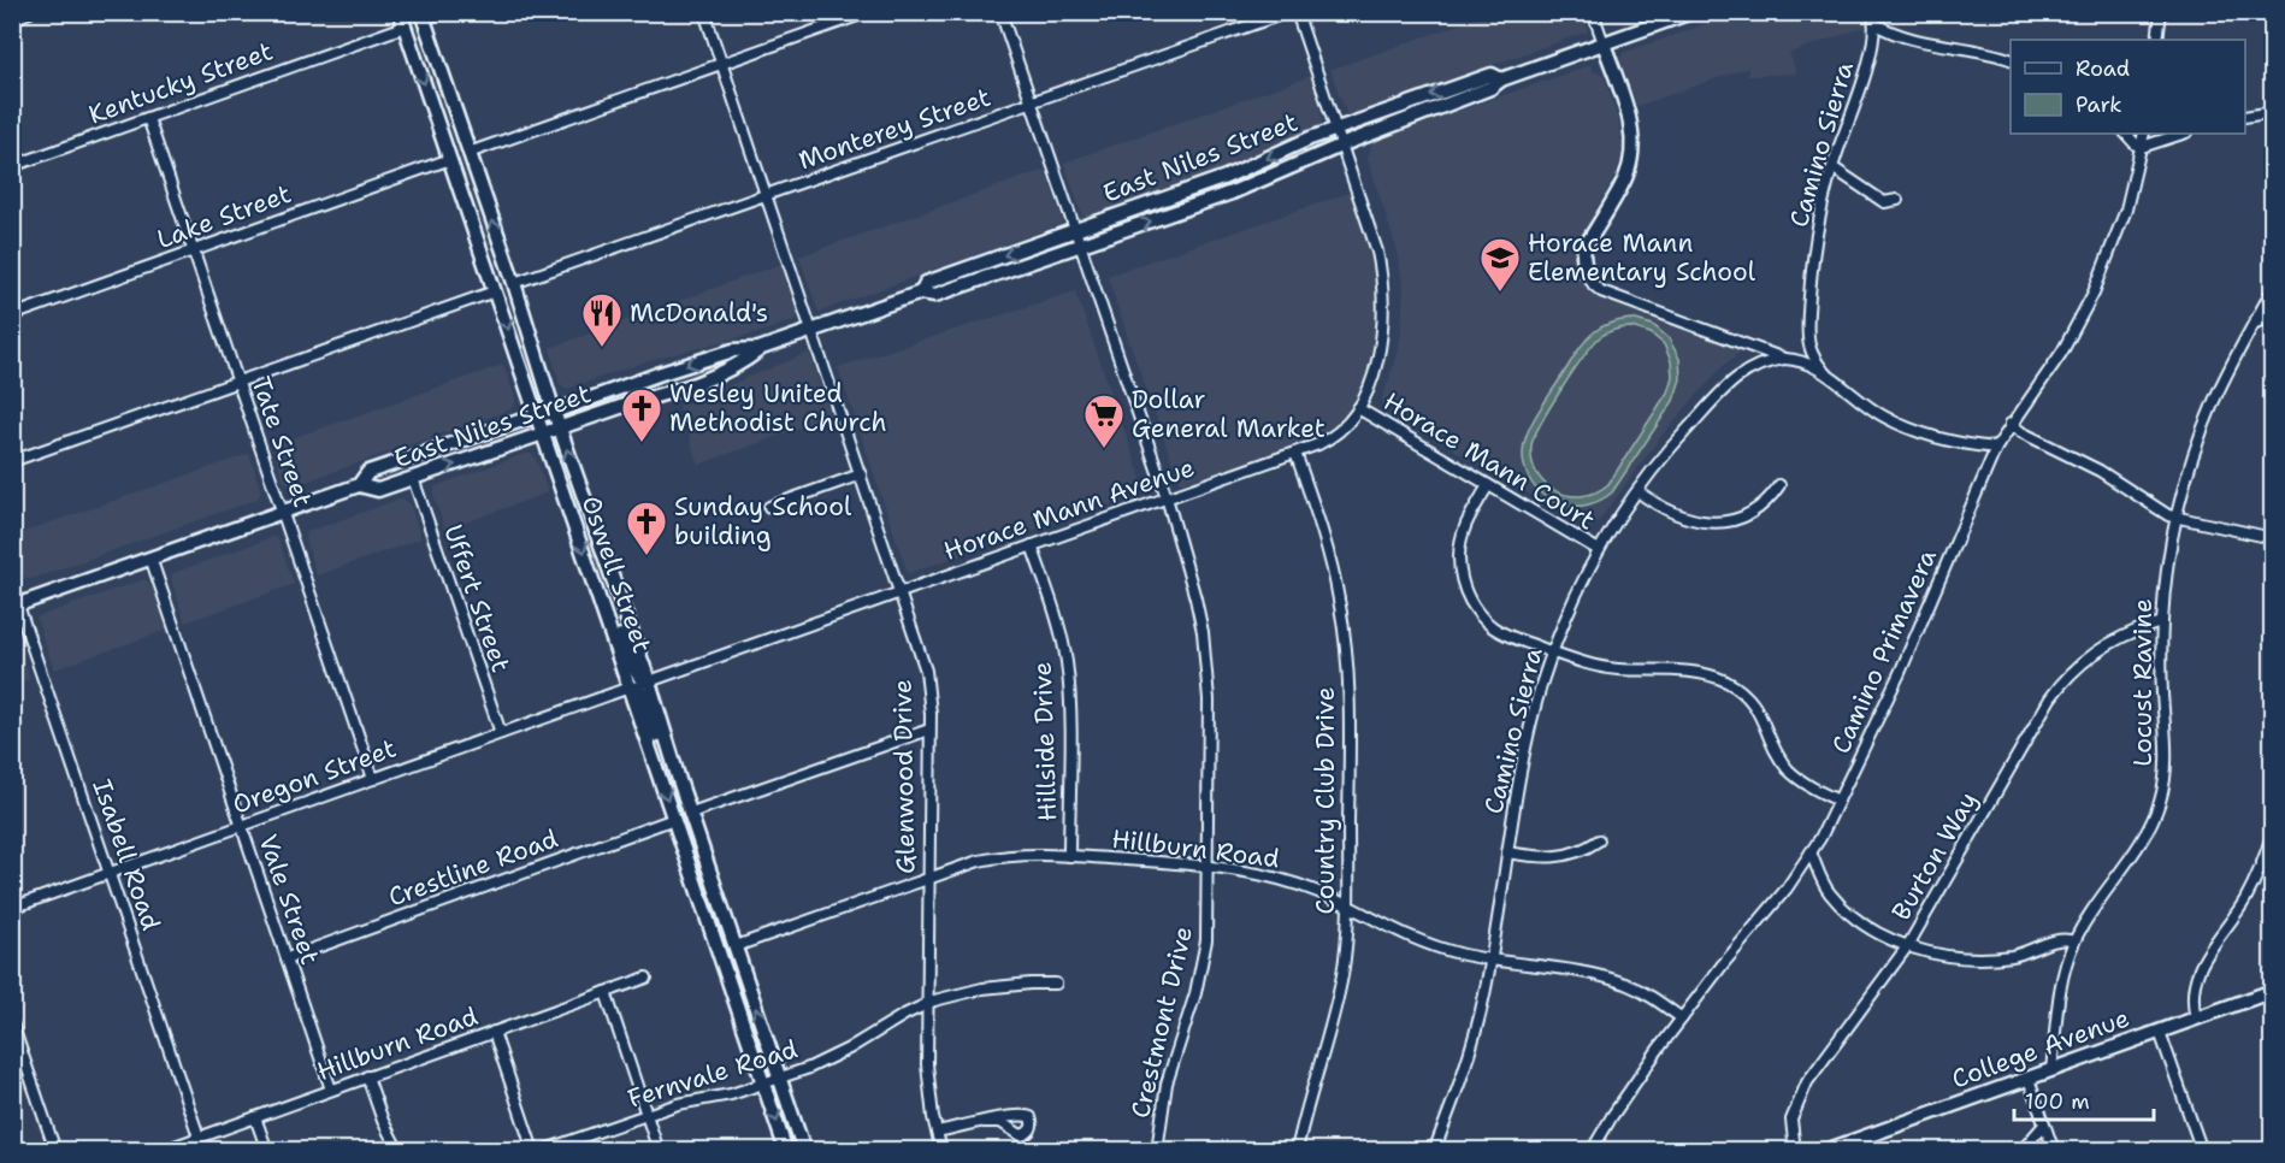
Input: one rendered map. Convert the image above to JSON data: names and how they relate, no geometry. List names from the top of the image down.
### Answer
{
  "streets": {
    "main road": ["East Niles Street", "Oswell Street", "College Avenue"],
    "street": [
      "Kentucky Street",
      "Monterey Street",
      "Camino Sierra",
      "Lake Street",
      "Tate Street",
      "Horace Mann Court",
      "Horace Mann Avenue",
      "Uffert Street",
      "Camino Primavera",
      "Locust Ravine",
      "Hillside Drive",
      "Oregon Street",
      "Glenwood Drive",
      "Country Club Drive",
      "Hillburn Road",
      "Isabell Road",
      "Burton Way",
      "Crestline Road",
      "Vale Street",
      "Crestmont Drive",
      "Fernvale Road"
    ]
  },
  "crossings": [
    ["Kentucky Street", "Tate Street"],
    ["Kentucky Street", "Oswell Street"],
    ["Monterey Street", "Oswell Street"],
    ["Monterey Street", "Glenwood Drive"],
    ["Monterey Street", "Crestmont Drive"],
    ["Camino Sierra", "Horace Mann Court"],
    ["Camino Sierra", "Hillburn Road"],
    ["East Niles Street", "Tate Street"],
    ["East Niles Street", "Horace Mann Avenue"],
    ["East Niles Street", "Oswell Street"],
    ["East Niles Street", "Uffert Street"],
    ["East Niles Street", "Glenwood Drive"],
    ["East Niles Street", "Isabell Road"],
    ["East Niles Street", "Vale Street"],
    ["East Niles Street", "Crestmont Drive"],
    ["Lake Street", "Tate Street"],
    ["Lake Street", "Oswell Street"],
    ["Tate Street", "Oregon Street"],
    ["Horace Mann Court", "Horace Mann Avenue"],
    ["Horace Mann Avenue", "Oswell Street"],
    ["Horace Mann Avenue", "Hillside Drive"],
    ["Horace Mann Avenue", "Glenwood Drive"],
    ["Horace Mann Avenue", "Country Club Drive"],
    ["Horace Mann Avenue", "Crestmont Drive"],
    ["Oswell Street", "Oregon Street"],
    ["Oswell Street", "Hillburn Road"],
    ["Oswell Street", "Crestline Road"],
    ["Oswell Street", "Fernvale Road"],
    ["Uffert Street", "Oregon Street"],
    ["Camino Primavera", "Hillburn Road"],
    ["Locust Ravine", "Burton Way"],
    ["Locust Ravine", "College Avenue"],
    ["Hillside Drive", "Hillburn Road"],
    ["Oregon Street", "Isabell Road"],
    ["Oregon Street", "Vale Street"],
    ["Glenwood Drive", "Hillburn Road"],
    ["Glenwood Drive", "Fernvale Road"],
    ["Country Club Drive", "Hillburn Road"],
    ["Hillburn Road", "Isabell Road"],
    ["Hillburn Road", "Vale Street"],
    ["Hillburn Road", "Crestmont Drive"],
    ["Crestline Road", "Vale Street"]
  ],
  "places": {
    "school or university": ["Horace Mann Elementary School"],
    "restaurant": ["McDonald's"],
    "church": ["Wesley United Methodist Church", "Sunday School building"],
    "supermarket": ["Dollar General Market"]
  },
  "legend": ["Road", "Park"],
  "scale_bar": "100 m"
}
